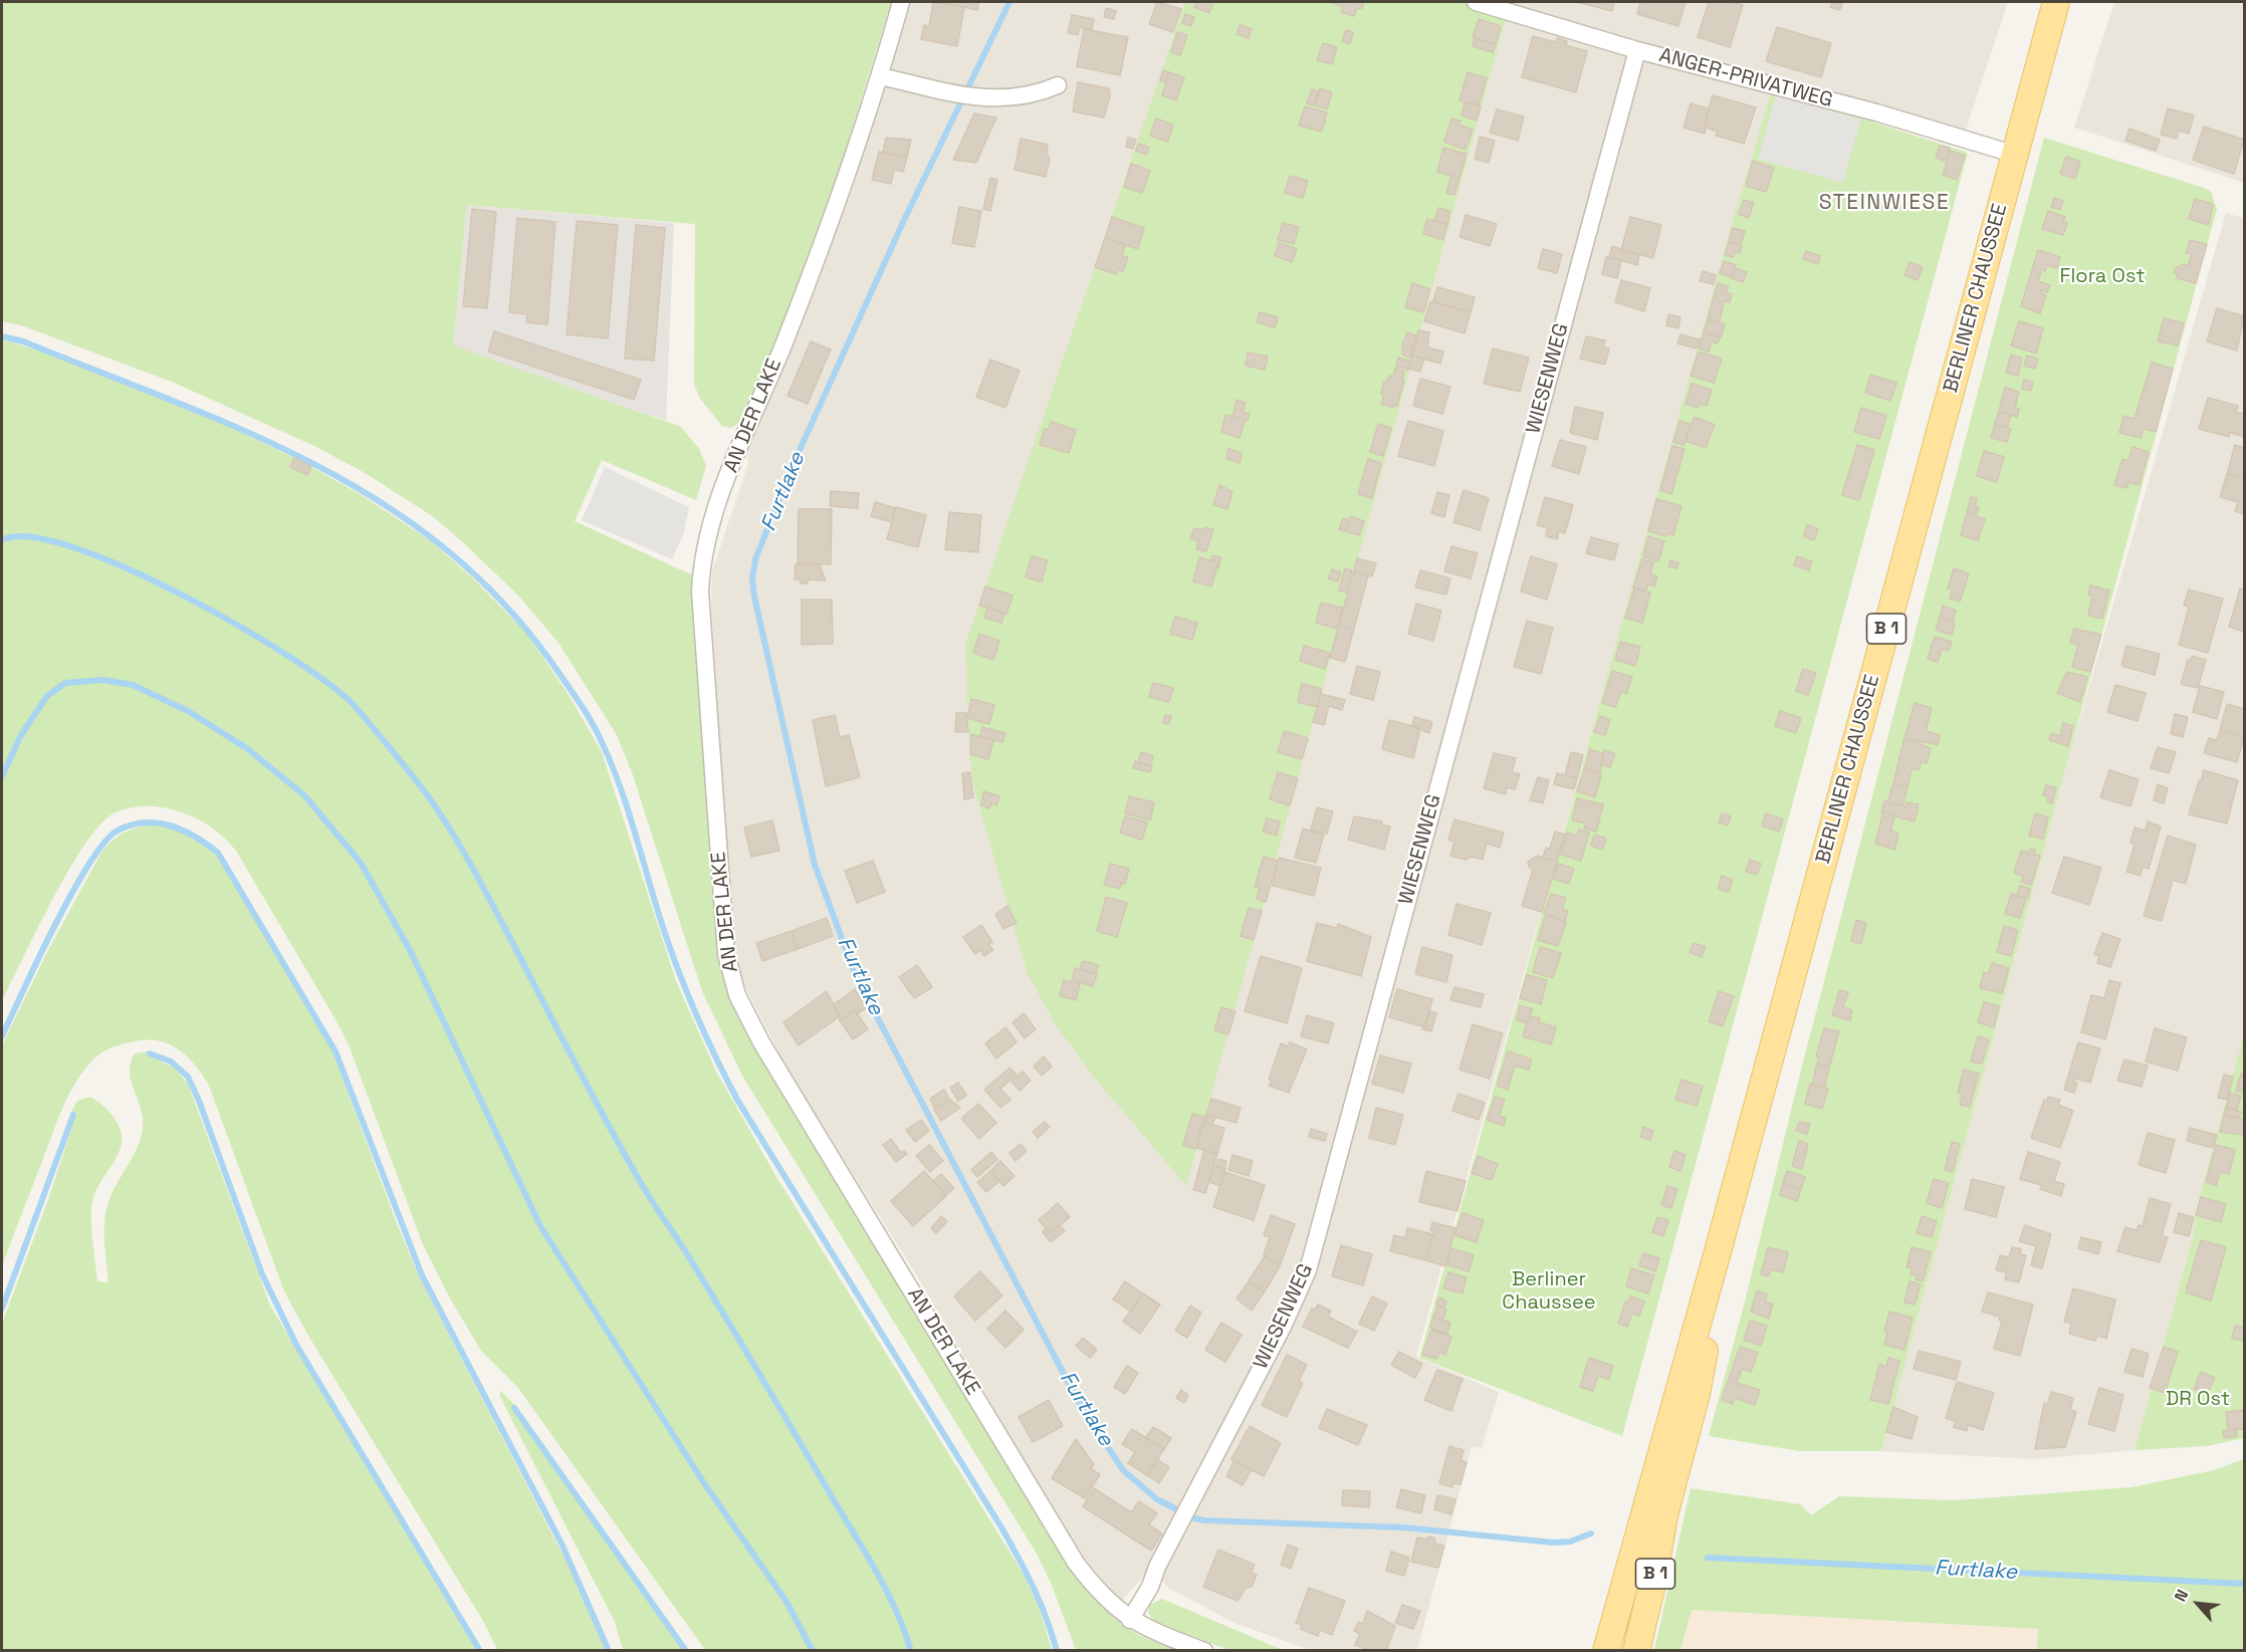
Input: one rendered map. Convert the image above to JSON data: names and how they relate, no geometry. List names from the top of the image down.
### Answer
{
  "streets": {
    "main road": ["BERLINER CHAUSSEE", "B 1"],
    "street": ["ANGER-PRIVATWEG", "WIESENWEG", "AN DER LAKE"]
  },
  "crossings": [
    ["ANGER-PRIVATWEG", "BERLINER CHAUSSEE"],
    ["ANGER-PRIVATWEG", "WIESENWEG"],
    ["WIESENWEG", "AN DER LAKE"]
  ],
  "districts": ["STEINWIESE"],
  "water": ["Furtlake"],
  "parks": ["Flora Ost", "Berliner Chaussee", "DR Ost"],
  "north": "top left"
}
